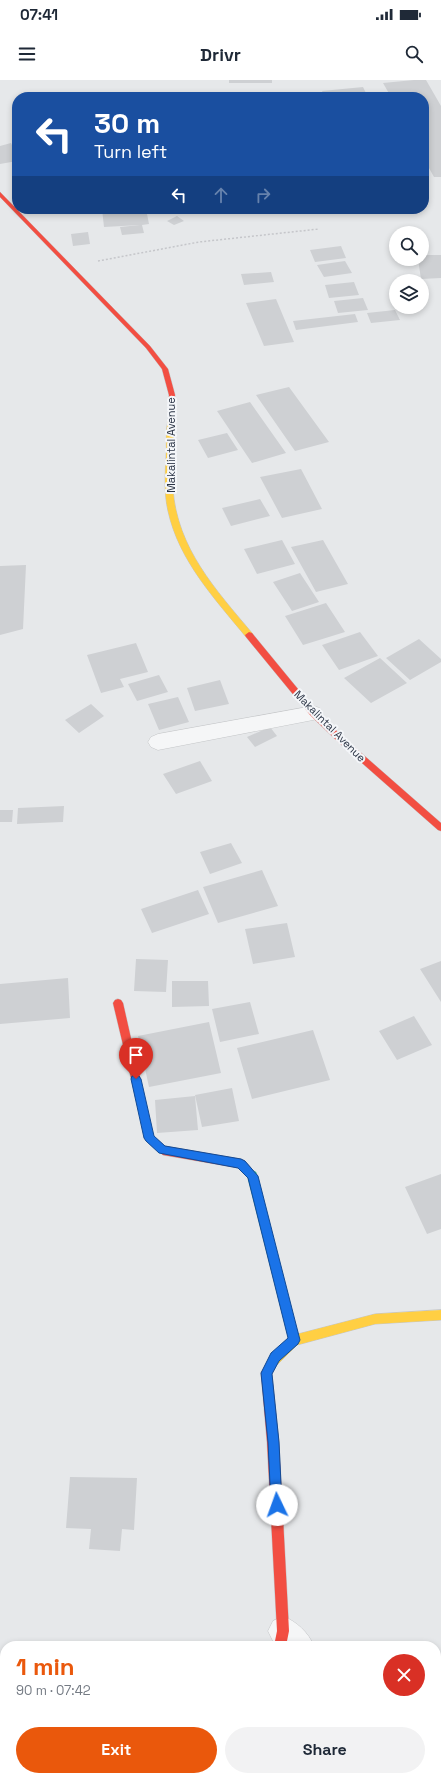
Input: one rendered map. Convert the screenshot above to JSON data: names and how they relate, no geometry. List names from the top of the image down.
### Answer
{
  "streets": {
    "main road": ["Makalintal Avenue"]
  },
  "page": {
    "status": "07:41",
    "header": "Drivr",
    "turn": ["30 m", "Turn left"],
    "heading": ["1 min", "90 m · 07:42"],
    "buttons": ["Exit", "Share"]
  }
}
